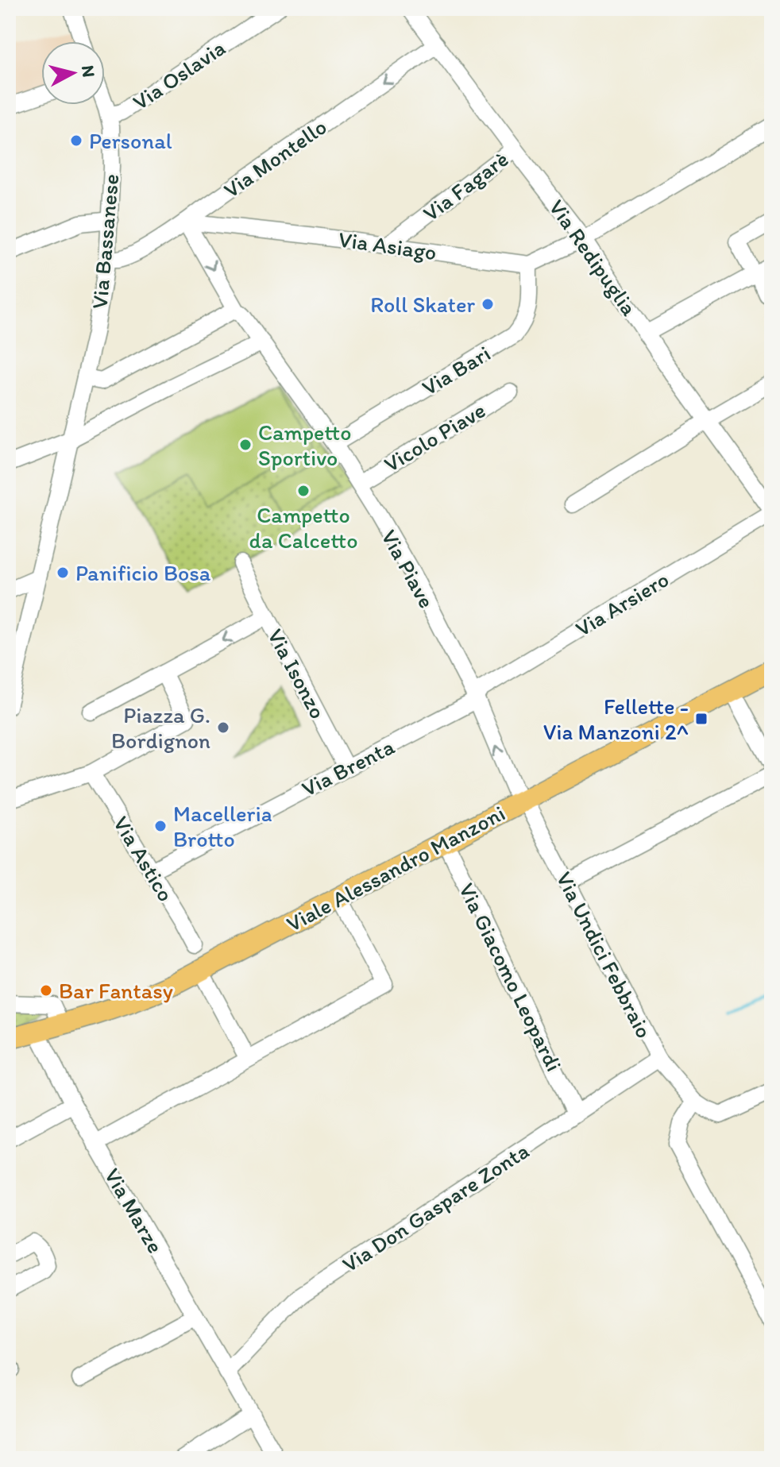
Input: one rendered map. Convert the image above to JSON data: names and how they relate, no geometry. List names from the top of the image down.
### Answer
{
  "streets": {
    "main road": ["Viale Alessandro Manzoni"],
    "street": [
      "Via Oslavia",
      "Via Montello",
      "Via Fagarè",
      "Via Bassanese",
      "Via Asiago",
      "Via Redipuglia",
      "Via Bari",
      "Vicolo Piave",
      "Via Piave",
      "Via Arsiero",
      "Via Isonzo",
      "Via Brenta",
      "Via Astico",
      "Via Undici Febbraio",
      "Via Giacomo Leopardi",
      "Via Don Gaspare Zonta",
      "Via Marze"
    ]
  },
  "crossings": [
    ["Via Oslavia", "Via Bassanese"],
    ["Via Montello", "Via Bassanese"],
    ["Via Montello", "Via Asiago"],
    ["Via Montello", "Via Redipuglia"],
    ["Via Montello", "Via Piave"],
    ["Via Fagarè", "Via Asiago"],
    ["Via Fagarè", "Via Redipuglia"],
    ["Via Asiago", "Via Bari"],
    ["Via Asiago", "Via Piave"],
    ["Via Redipuglia", "Via Arsiero"],
    ["Via Bari", "Via Piave"],
    ["Vicolo Piave", "Via Piave"],
    ["Via Piave", "Via Arsiero"],
    ["Via Piave", "Via Brenta"],
    ["Via Piave", "Viale Alessandro Manzoni"],
    ["Via Piave", "Via Undici Febbraio"],
    ["Via Arsiero", "Via Brenta"],
    ["Via Isonzo", "Via Brenta"],
    ["Via Brenta", "Via Astico"],
    ["Viale Alessandro Manzoni", "Via Undici Febbraio"],
    ["Viale Alessandro Manzoni", "Via Giacomo Leopardi"],
    ["Viale Alessandro Manzoni", "Via Marze"],
    ["Via Undici Febbraio", "Via Don Gaspare Zonta"],
    ["Via Giacomo Leopardi", "Via Don Gaspare Zonta"],
    ["Via Don Gaspare Zonta", "Via Marze"]
  ],
  "one_way": ["Via Montello"],
  "places": {
    "other": [
      "Personal",
      "Roll Skater",
      "Campetto Sportivo",
      "Campetto da Calcetto",
      "Panificio Bosa",
      "Piazza G. Bordignon",
      "Macelleria Brotto",
      "Bar Fantasy"
    ],
    "transit": ["Fellette - Via Manzoni 2^"]
  },
  "north": "right"
}
